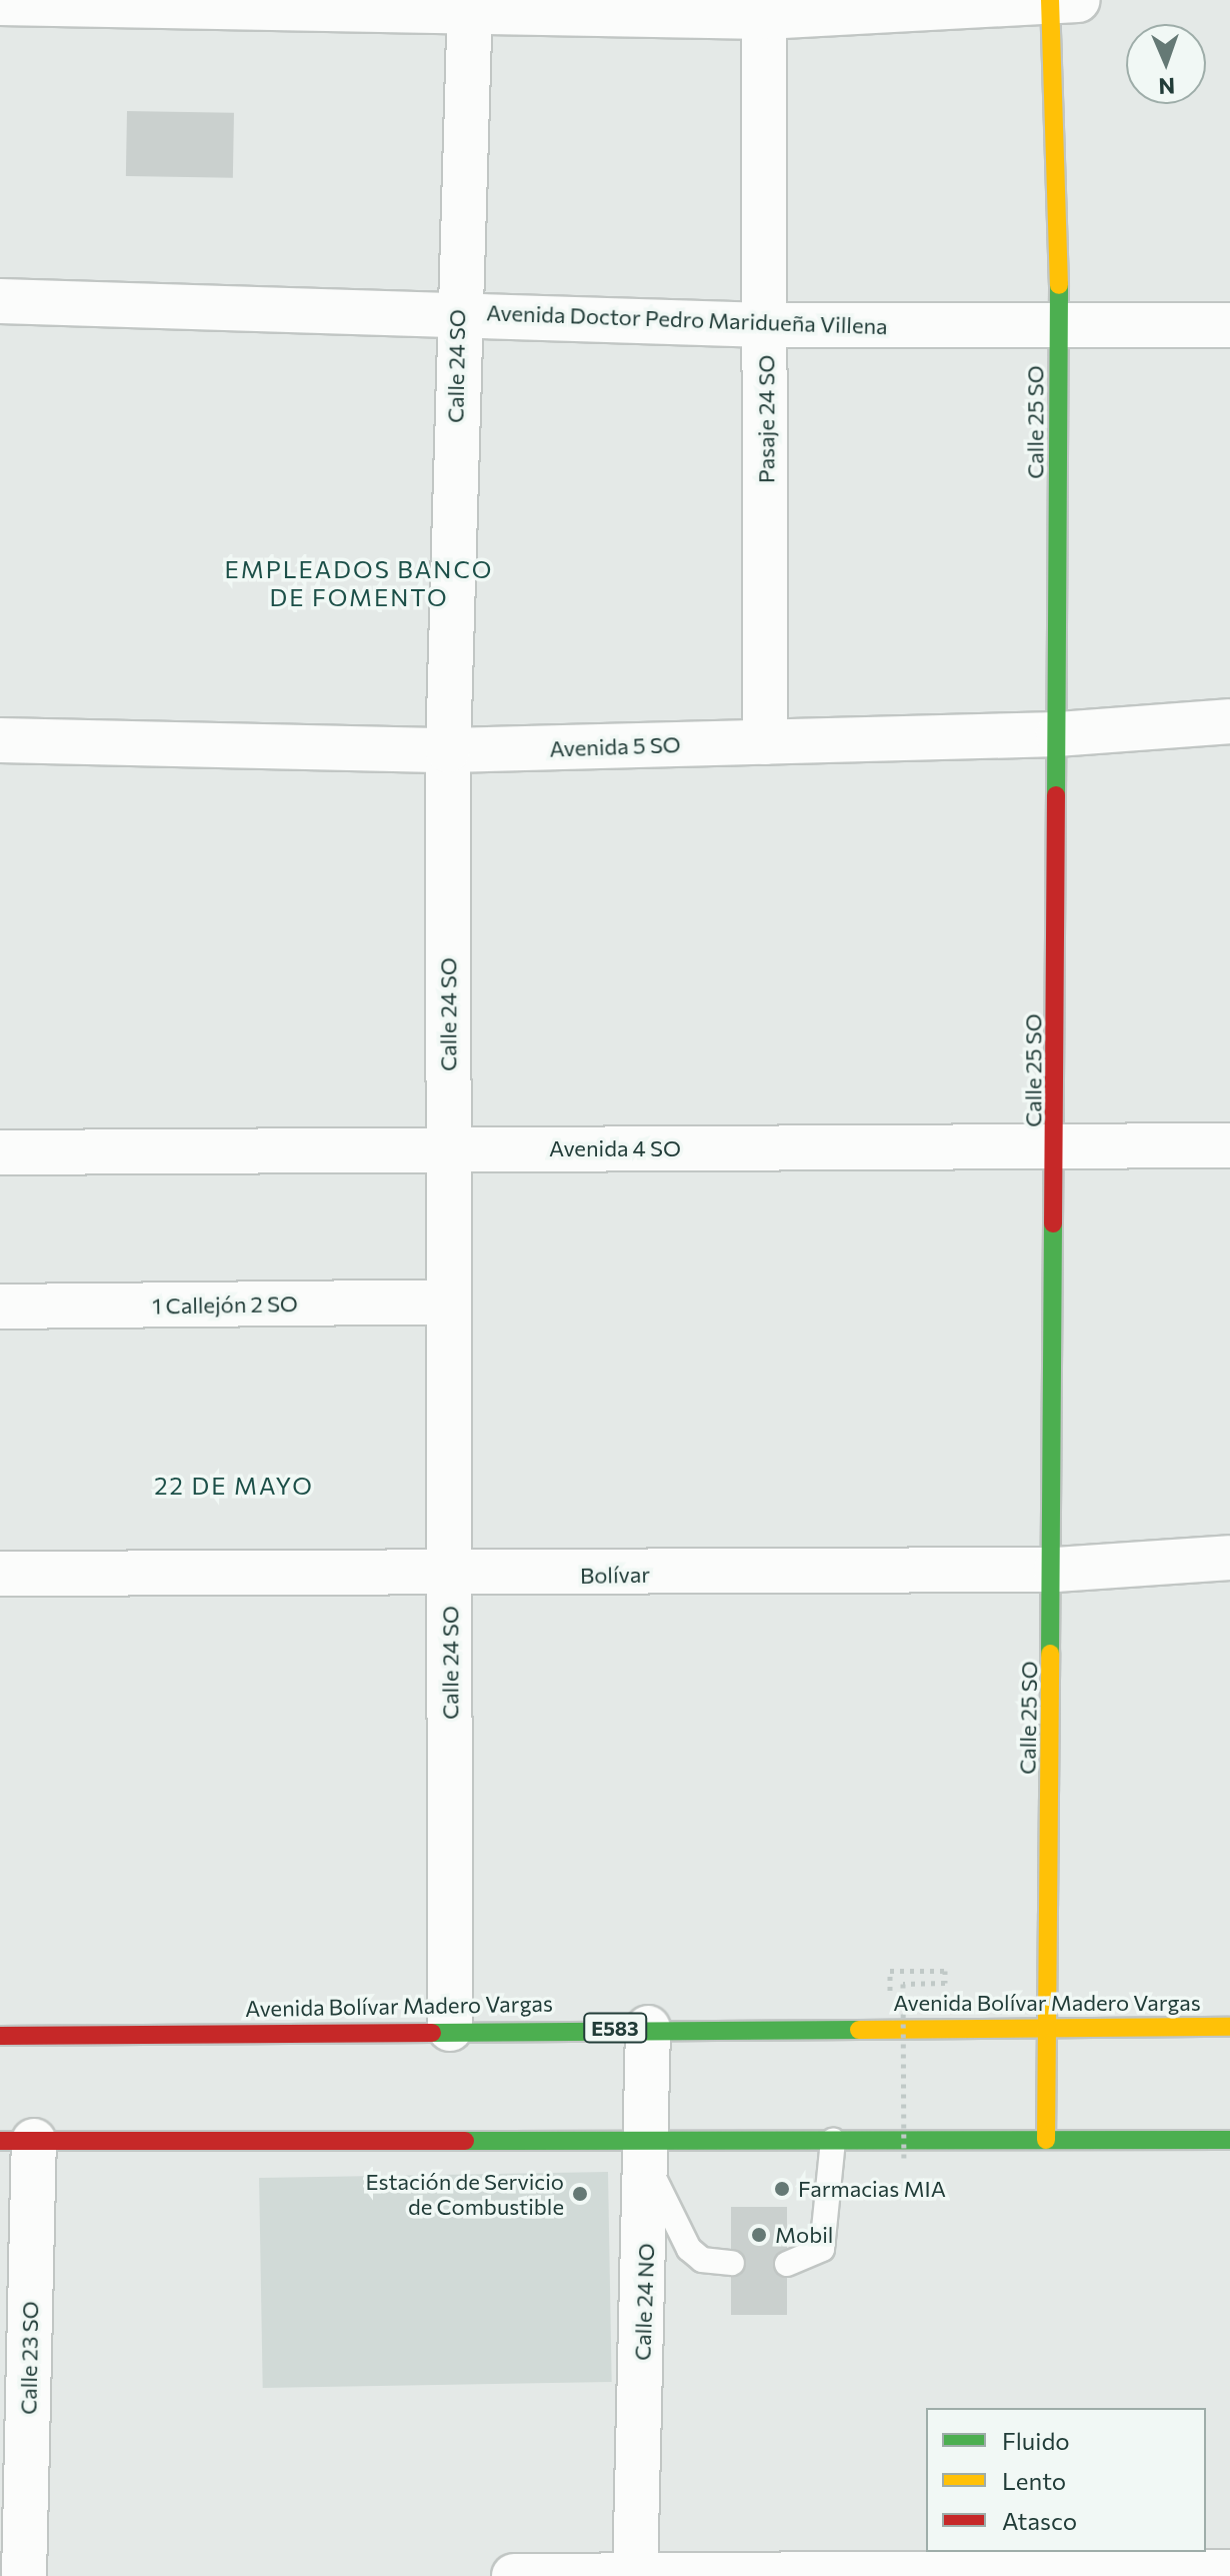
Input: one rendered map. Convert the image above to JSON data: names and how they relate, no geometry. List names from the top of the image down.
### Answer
{
  "streets": {
    "main road": ["Calle 25 SO", "Avenida Bolívar Madero Vargas", "E583"],
    "street": [
      "Avenida Doctor Pedro Maridueña Villena",
      "Calle 24 SO",
      "Pasaje 24 SO",
      "Avenida 5 SO",
      "Avenida 4 SO",
      "1 Callejón 2 SO",
      "Bolívar",
      "Calle 24 NO",
      "Calle 23 SO"
    ]
  },
  "crossings": [
    ["Avenida Doctor Pedro Maridueña Villena", "Calle 24 SO"],
    ["Avenida Doctor Pedro Maridueña Villena", "Pasaje 24 SO"],
    ["Avenida Doctor Pedro Maridueña Villena", "Calle 25 SO"],
    ["Calle 24 SO", "Avenida 5 SO"],
    ["Calle 24 SO", "Avenida 4 SO"],
    ["Calle 24 SO", "1 Callejón 2 SO"],
    ["Calle 24 SO", "Bolívar"],
    ["Calle 24 SO", "Avenida Bolívar Madero Vargas"],
    ["Pasaje 24 SO", "Avenida 5 SO"],
    ["Calle 25 SO", "Avenida 5 SO"],
    ["Calle 25 SO", "Avenida 4 SO"],
    ["Calle 25 SO", "Bolívar"],
    ["Calle 25 SO", "Avenida Bolívar Madero Vargas"],
    ["Avenida Bolívar Madero Vargas", "Calle 24 NO"]
  ],
  "districts": ["EMPLEADOS BANCO DE FOMENTO", "22 DE MAYO"],
  "places": ["Farmacias MIA", "Estación de Servicio de Combustible", "Mobil"],
  "legend": ["Fluido", "Lento", "Atasco"],
  "north": "bottom"
}
